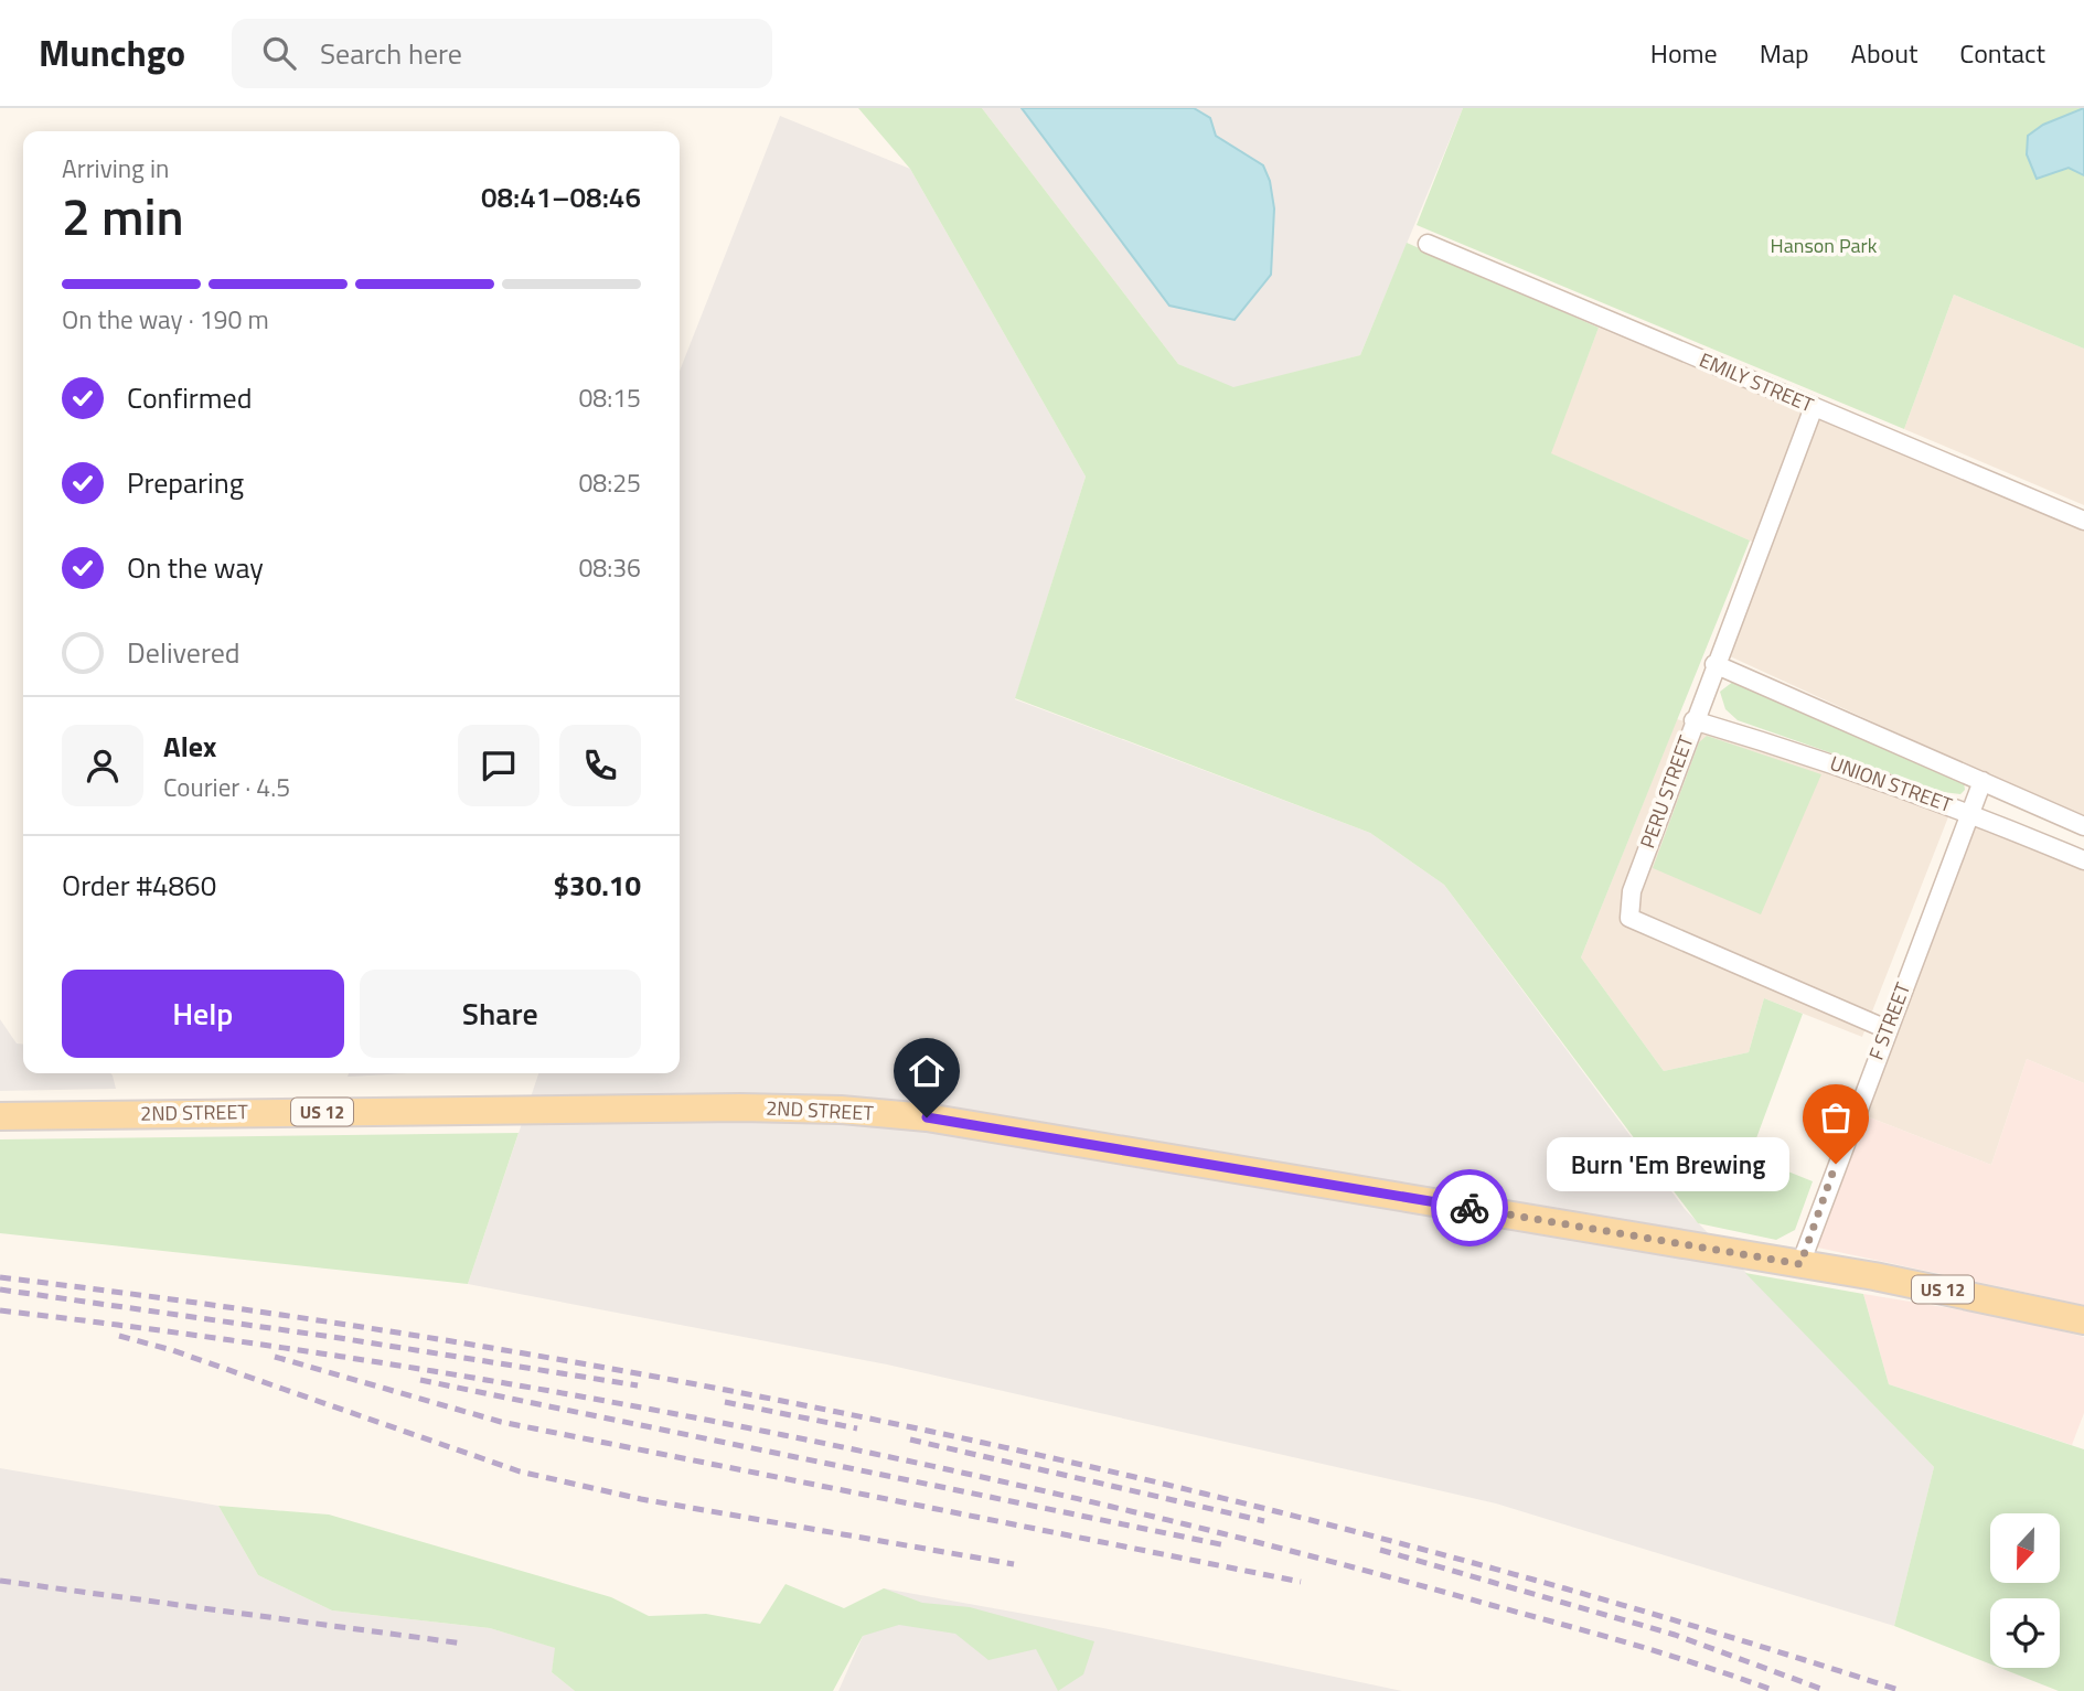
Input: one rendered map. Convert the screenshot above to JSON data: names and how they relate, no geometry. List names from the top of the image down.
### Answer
{
  "streets": {
    "main road": ["2ND STREET", "US 12"],
    "street": [
      "EMILY STREET",
      "UNION STREET",
      "PERU STREET",
      "F STREET"
    ]
  },
  "crossings": [
    ["EMILY STREET", "PERU STREET"],
    ["UNION STREET", "PERU STREET"],
    ["UNION STREET", "F STREET"],
    ["PERU STREET", "F STREET"],
    ["F STREET", "2ND STREET"]
  ],
  "parks": ["Hanson Park"],
  "places": ["Burn 'Em Brewing"],
  "north": "bottom",
  "page": {
    "header": "Munchgo",
    "search": "Search here",
    "nav": [
      "Home",
      "Map",
      "About",
      "Contact"
    ],
    "heading": ["2 min", "Arriving in", "08:41–08:46"],
    "panel": [
      "Alex",
      "Courier · 4.5",
      "Order #4860",
      "$30.10"
    ],
    "bar": "On the way · 190 m",
    "list": [
      ["Confirmed", "08:15"],
      ["Preparing", "08:25"],
      ["On the way", "08:36"],
      "Delivered"
    ],
    "buttons": ["Help", "Share"],
    "bubble": "Burn 'Em Brewing"
  }
}
